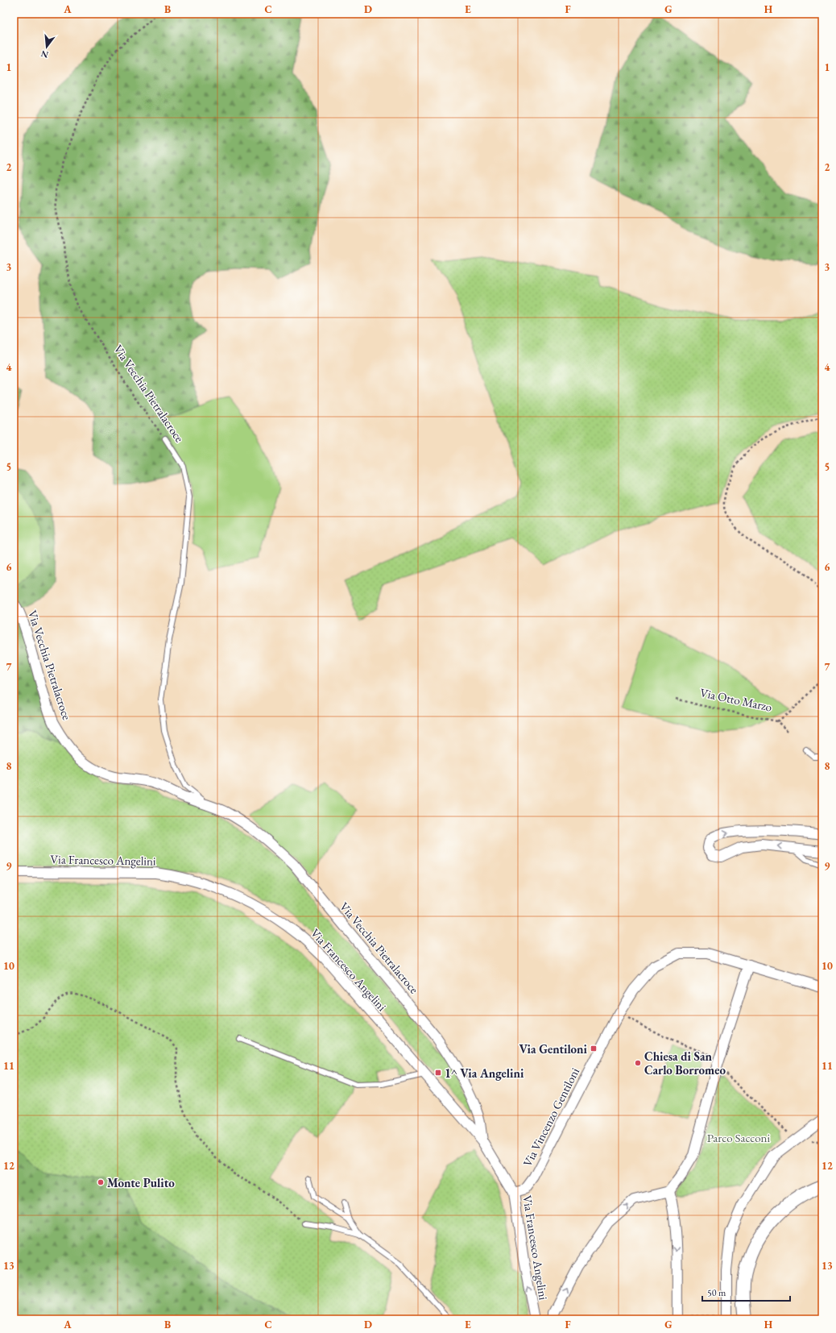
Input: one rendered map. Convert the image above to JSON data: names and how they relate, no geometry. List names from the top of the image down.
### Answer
{
  "streets": {
    "street": ["Via Vecchia Pietralacroce", "Via Francesco Angelini", "Via Vincenzo Gentiloni"],
    "path": ["Via Otto Marzo"]
  },
  "crossings": [
    ["Via Vecchia Pietralacroce", "Via Francesco Angelini"],
    ["Via Francesco Angelini", "Via Vincenzo Gentiloni"]
  ],
  "parks": ["Parco Sacconi"],
  "places": {
    "transit": ["Via Gentiloni", "1^ Via Angelini"],
    "other": ["Chiesa di San Carlo Borromeo", "Monte Pulito"]
  },
  "scale_bar": "50 m",
  "north": "bottom",
  "grid": {
    "columns": [
      "A",
      "B",
      "C",
      "D",
      "E",
      "F",
      "G",
      "H"
    ],
    "rows": [
      "1",
      "2",
      "3",
      "4",
      "5",
      "6",
      "7",
      "8",
      "9",
      "10",
      "11",
      "12",
      "13"
    ]
  }
}
